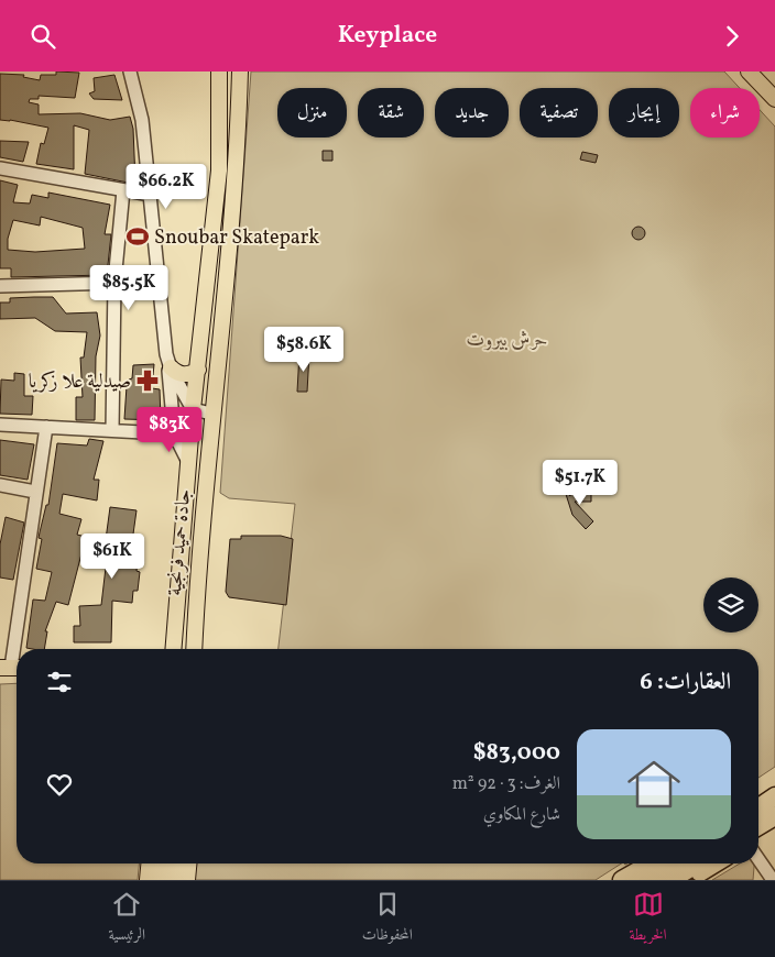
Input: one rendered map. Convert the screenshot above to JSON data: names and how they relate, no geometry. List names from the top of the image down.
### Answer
{
  "streets": {
    "main road": ["جادة حميد فرنجية"]
  },
  "parks": ["حرش بيروت"],
  "places": {
    "sports": ["Snoubar Skatepark"],
    "pharmacy": ["صيدلية علا زكريا"]
  },
  "page": {
    "header": "Keyplace",
    "chip": [
      "شراء",
      "إيجار",
      "تصفية",
      "جديد",
      "شقة",
      "منزل"
    ],
    "price": [
      "$66.2K",
      "$85.5K",
      "$58.6K",
      "$83K",
      "$51.7K",
      "$61K"
    ],
    "heading": "العقارات: 6",
    "list": [
      {
        "name": "$83,000",
        "note": "الغرف: 3 · 92 m² · شارع المكاوي"
      }
    ],
    "tabs": ["الخريطة", "المحفوظات", "الرئيسية"]
  }
}
